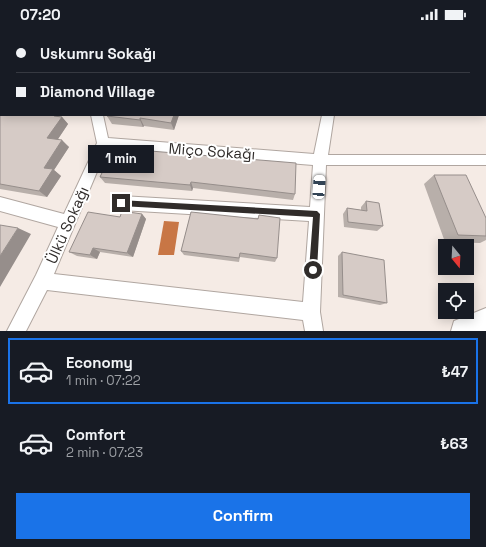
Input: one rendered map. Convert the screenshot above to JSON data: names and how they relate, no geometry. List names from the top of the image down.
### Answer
{
  "streets": {
    "street": ["Miço Sokağı", "Ülkü Sokağı"]
  },
  "crossings": [
    ["Miço Sokağı", "Ülkü Sokağı"]
  ],
  "north": "bottom",
  "page": {
    "status": "07:20",
    "banner": ["Uskumru Sokağı", "Diamond Village"],
    "bubble": "1 min",
    "list": [
      {
        "name": "Economy",
        "note": "1 min · 07:22",
        "value": "₺47"
      },
      {
        "name": "Comfort",
        "note": "2 min · 07:23",
        "value": "₺63"
      }
    ],
    "buttons": "Confirm"
  }
}
